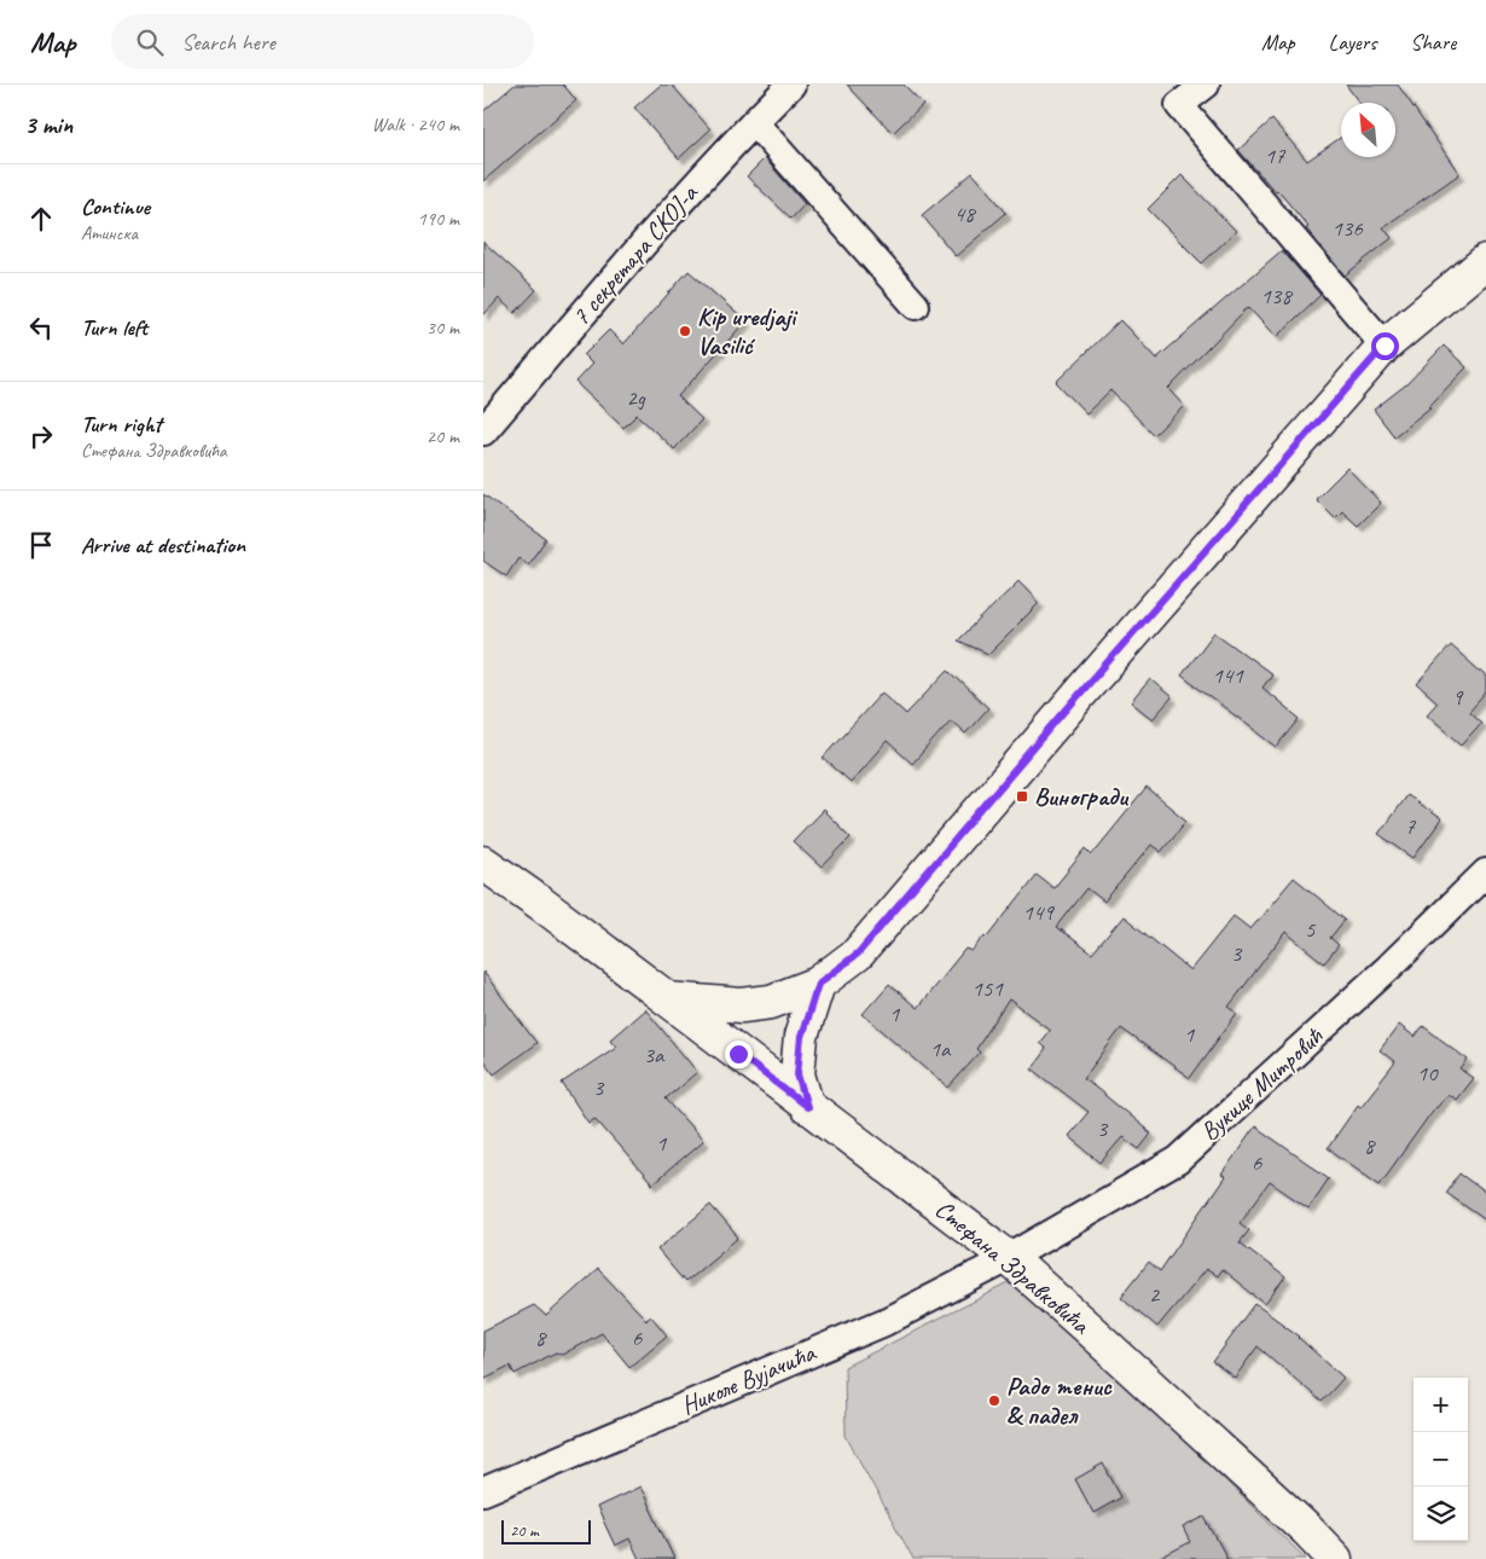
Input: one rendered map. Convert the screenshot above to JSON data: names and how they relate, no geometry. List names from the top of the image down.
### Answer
{
  "streets": {
    "street": [
      "7 секретара СКОЈ-а",
      "Вукице Митровић",
      "Стефана Здравковића",
      "Николе Вујачића"
    ]
  },
  "crossings": [
    ["Вукице Митровић", "Стефана Здравковића"],
    ["Вукице Митровић", "Николе Вујачића"],
    ["Стефана Здравковића", "Николе Вујачића"]
  ],
  "places": {
    "other": ["Kip uredjaji Vasilić", "Радо тенис & падел"],
    "transit": ["Виногради"]
  },
  "house_numbers": [
    "17",
    "48",
    "136",
    "138",
    "2g",
    "141",
    "9",
    "7",
    "149",
    "5",
    "3",
    "151",
    "1",
    "1",
    "1a",
    "3a",
    "10",
    "3",
    "3",
    "1",
    "8",
    "6",
    "2",
    "8",
    "6"
  ],
  "scale_bar": "20 m",
  "north": "top left",
  "page": {
    "header": "Map",
    "search": "Search here",
    "nav": ["Map", "Layers", "Share"],
    "heading": ["3 min", "Walk · 240 m"],
    "list": [
      ["Continue", "Атинска", "190 m"],
      ["Turn left", "30 m"],
      ["Turn right", "Стефана Здравковића", "20 m"],
      "Arrive at destination"
    ],
    "map_buttons": ["+", "−"],
    "scale": "20 m"
  }
}
